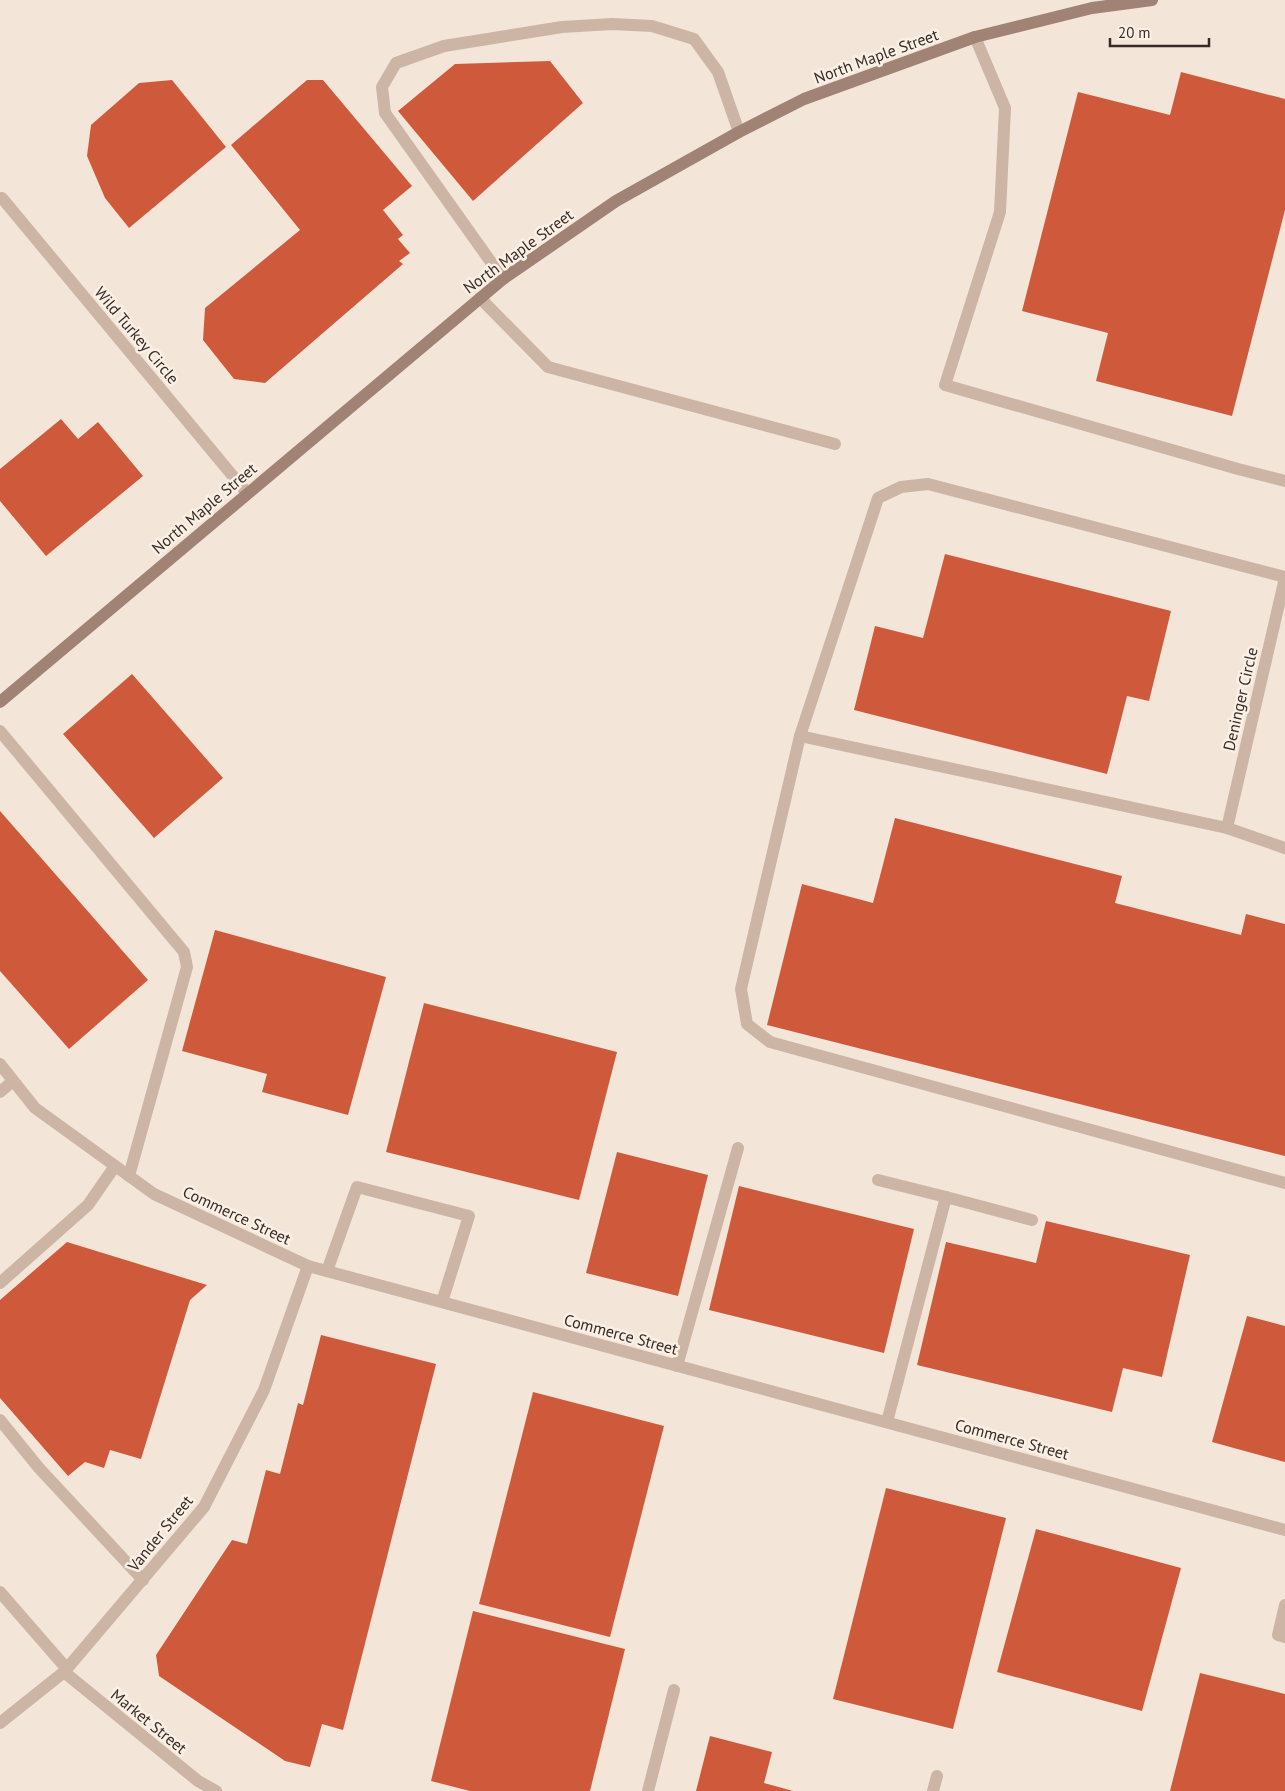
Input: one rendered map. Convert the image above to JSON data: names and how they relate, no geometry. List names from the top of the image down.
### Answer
{
  "streets": {
    "main road": ["North Maple Street"],
    "street": [
      "Wild Turkey Circle",
      "Deninger Circle",
      "Commerce Street",
      "Vander Street",
      "Market Street"
    ]
  },
  "crossings": [
    ["North Maple Street", "Wild Turkey Circle"],
    ["Commerce Street", "Vander Street"],
    ["Vander Street", "Market Street"]
  ],
  "scale_bar": "20 m"
}
